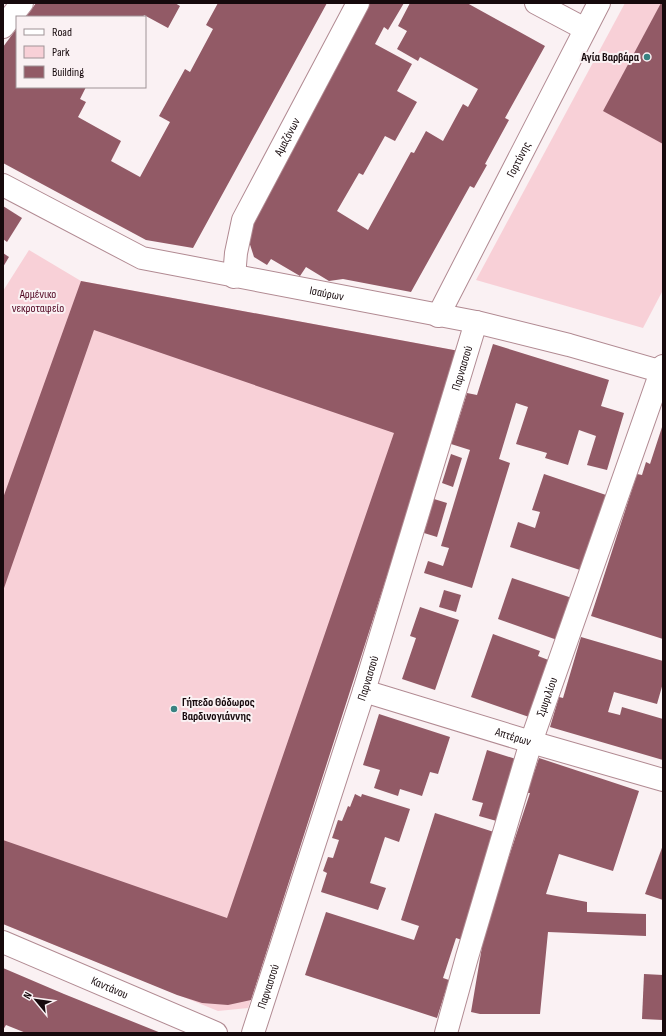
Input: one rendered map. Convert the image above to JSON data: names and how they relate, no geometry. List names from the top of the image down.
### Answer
{
  "streets": {
    "street": [
      "Αμαζόνων",
      "Γορτύνης",
      "Ισαύρων",
      "Παρνασσού",
      "Σμυριλίου",
      "Απτέρων",
      "Καντάνου"
    ]
  },
  "crossings": [
    ["Αμαζόνων", "Ισαύρων"],
    ["Γορτύνης", "Ισαύρων"],
    ["Ισαύρων", "Παρνασσού"],
    ["Ισαύρων", "Σμυριλίου"],
    ["Παρνασσού", "Απτέρων"],
    ["Σμυριλίου", "Απτέρων"]
  ],
  "parks": ["Αρμένικο νεκροταφείο"],
  "places": ["Αγία Βαρβάρα", "Γήπεδο Θόδωρος Βαρδινογιάννης"],
  "legend": ["Road", "Park", "Building"],
  "north": "top left"
}
